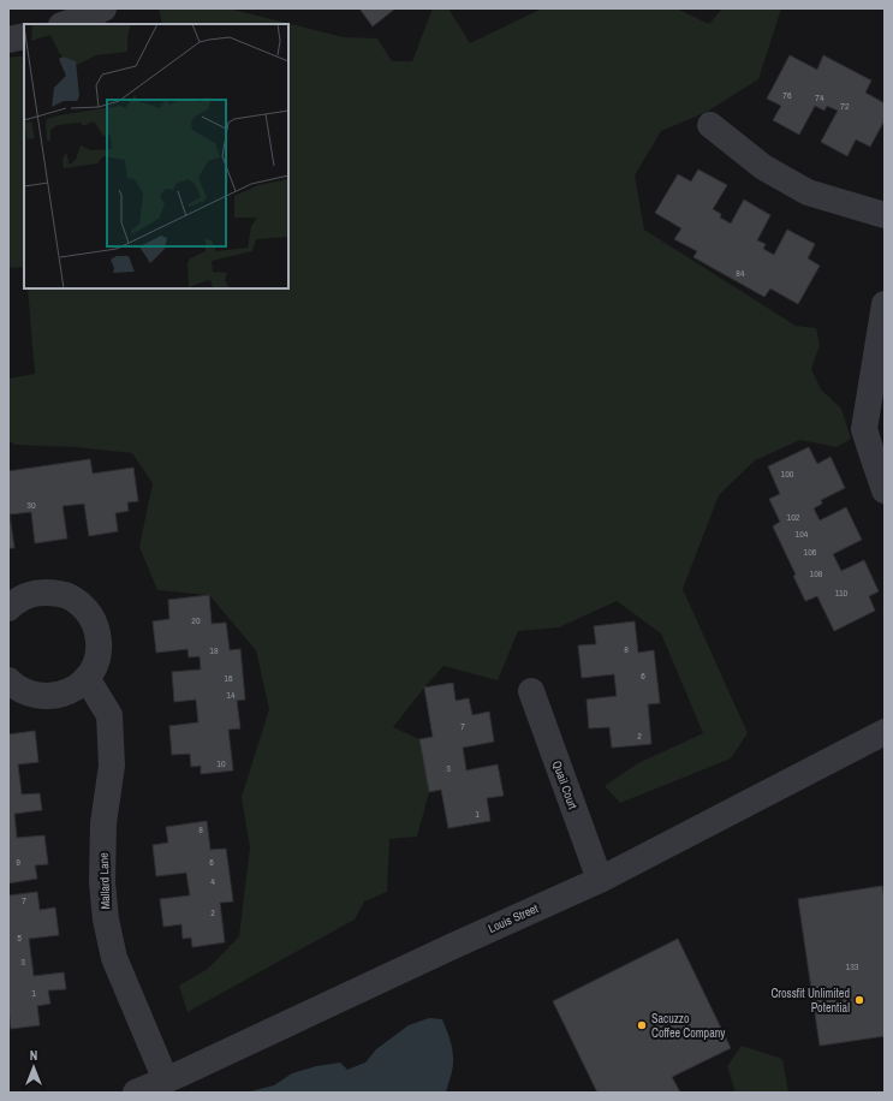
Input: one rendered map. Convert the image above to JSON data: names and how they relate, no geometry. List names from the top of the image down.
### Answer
{
  "streets": {
    "street": ["Quail Court", "Mallard Lane", "Louis Street"]
  },
  "crossings": [
    ["Quail Court", "Louis Street"],
    ["Mallard Lane", "Louis Street"]
  ],
  "places": ["Crossfit Unlimited Potential", "Sacuzzo Coffee Company"],
  "house_numbers": [
    "76",
    "74",
    "72",
    "84",
    "100",
    "30",
    "102",
    "104",
    "106",
    "108",
    "110",
    "20",
    "8",
    "18",
    "6",
    "16",
    "14",
    "7",
    "2",
    "10",
    "3",
    "1",
    "8",
    "9",
    "6",
    "4",
    "7",
    "2",
    "5",
    "3",
    "133",
    "1"
  ],
  "north": "top"
}
